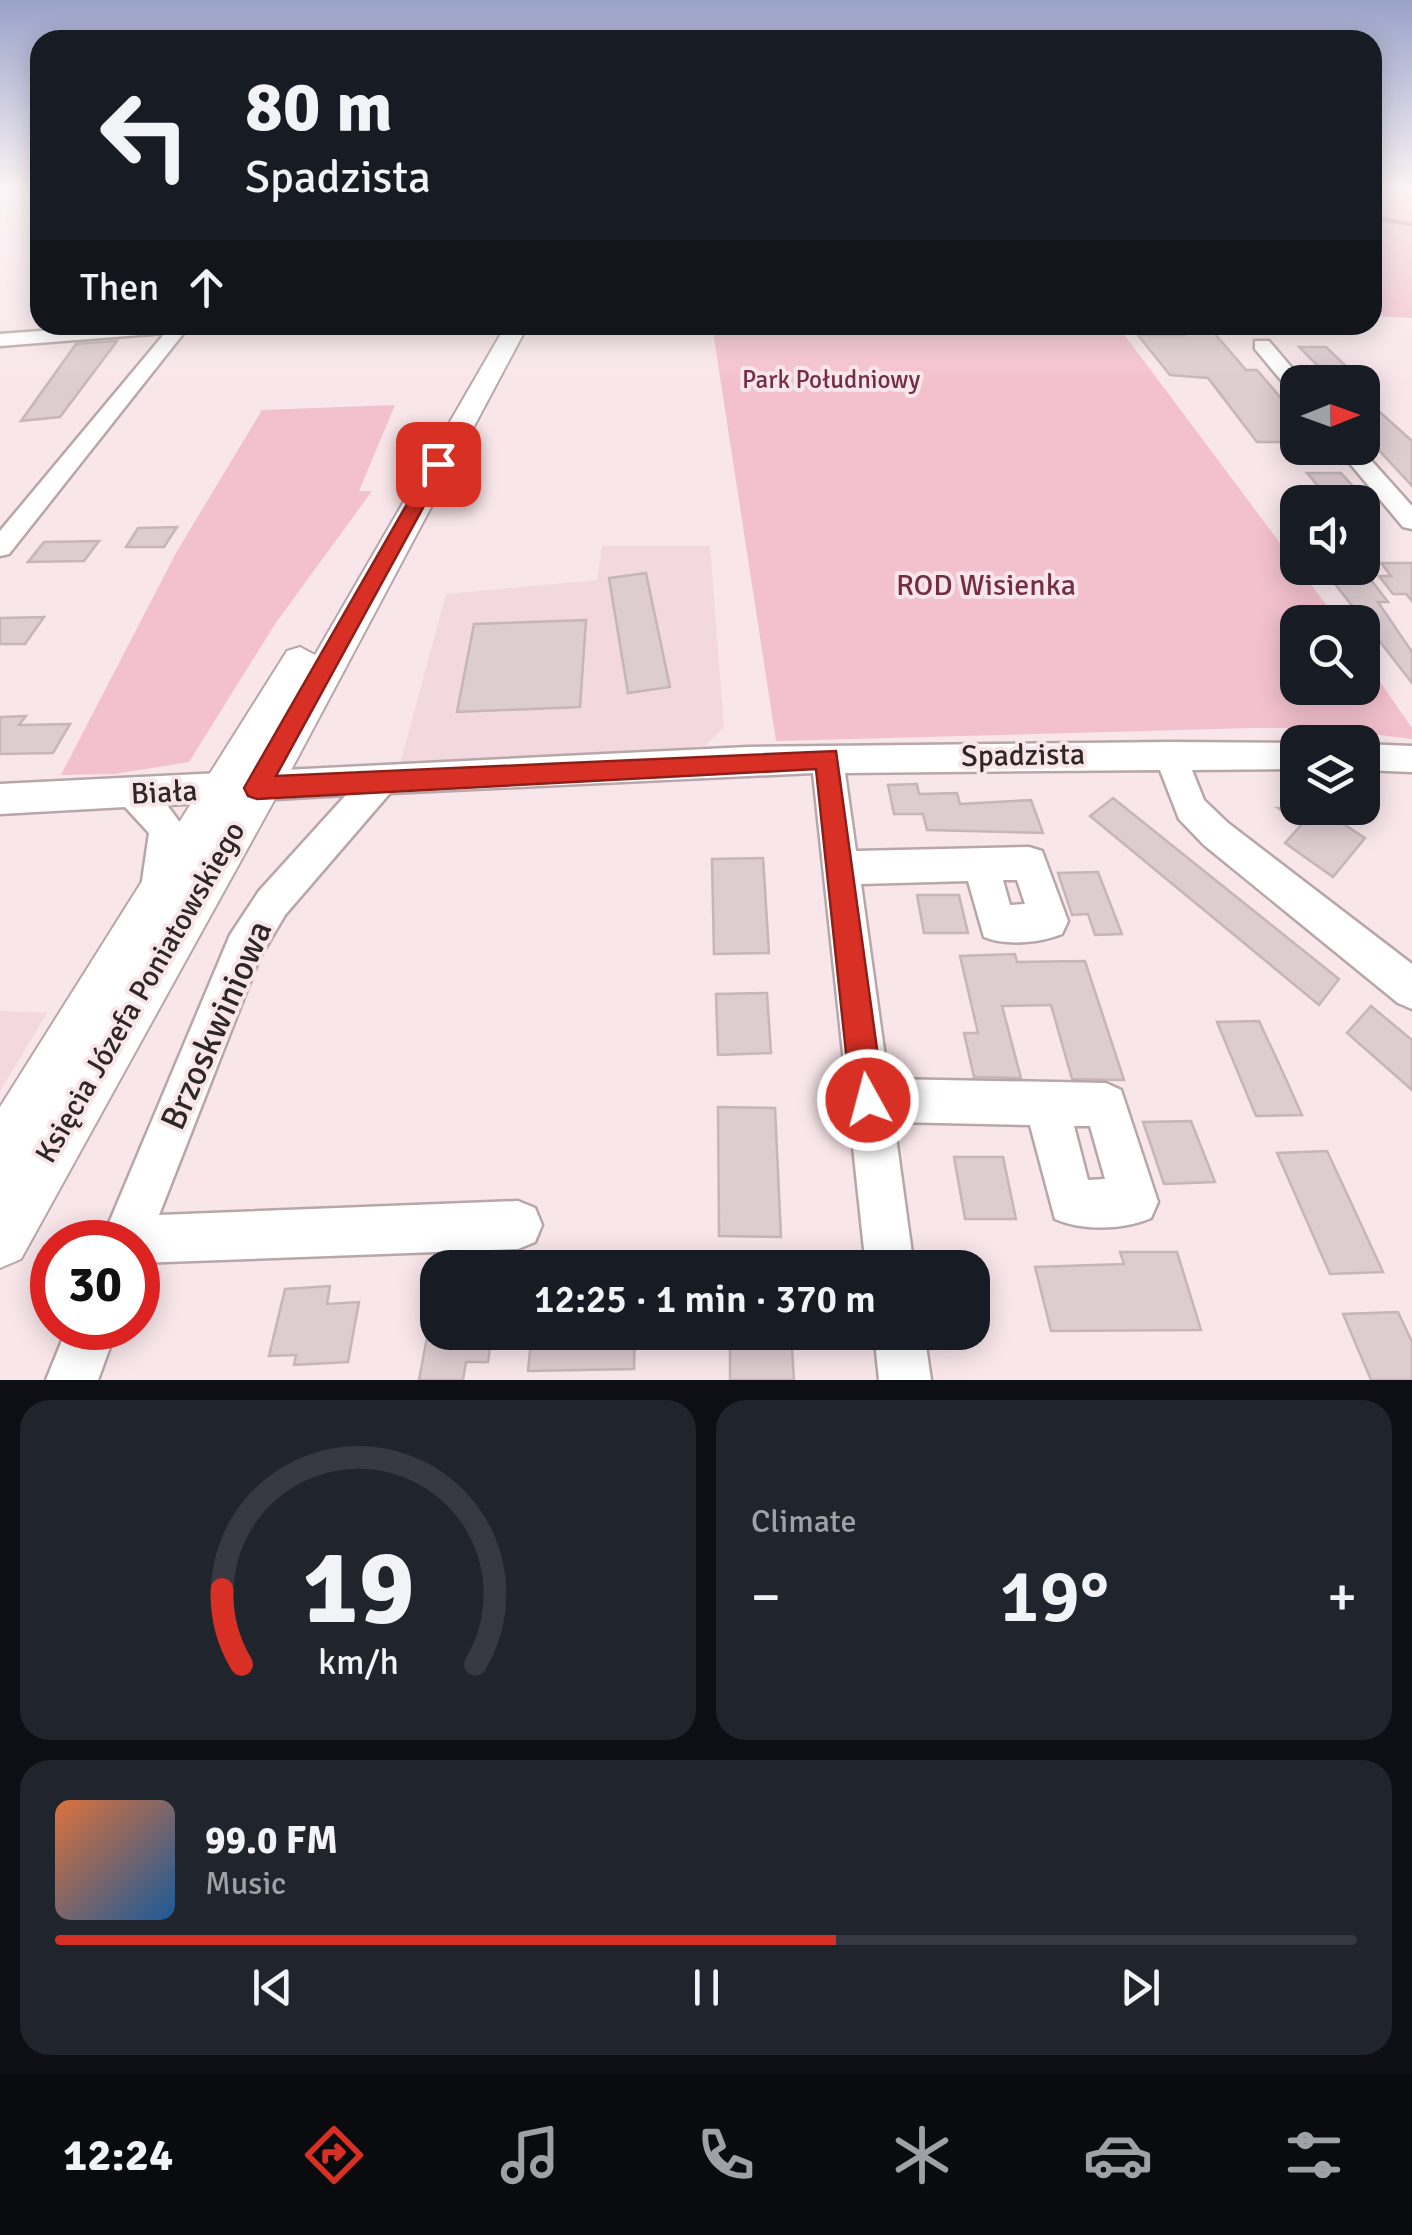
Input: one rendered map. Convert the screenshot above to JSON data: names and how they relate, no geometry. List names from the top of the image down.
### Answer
{
  "streets": {
    "main road": ["Księcia Józefa Poniatowskiego"],
    "street": ["Spadzista", "Biała", "Brzoskwiniowa"]
  },
  "crossings": [
    ["Spadzista", "Biała"],
    ["Biała", "Księcia Józefa Poniatowskiego"],
    ["Biała", "Brzoskwiniowa"]
  ],
  "parks": ["Park Południowy", "ROD Wisienka"],
  "north": "right",
  "page": {
    "turn": ["80 m", "Spadzista"],
    "then": "Then",
    "limit": "30",
    "trip": "12:25 · 1 min · 370 m",
    "tile": "Climate",
    "heat": ["−", "19°", "+"],
    "song": ["99.0 FM", "Music"],
    "tabs": "12:24",
    "gauge": ["19", "km/h"]
  }
}
